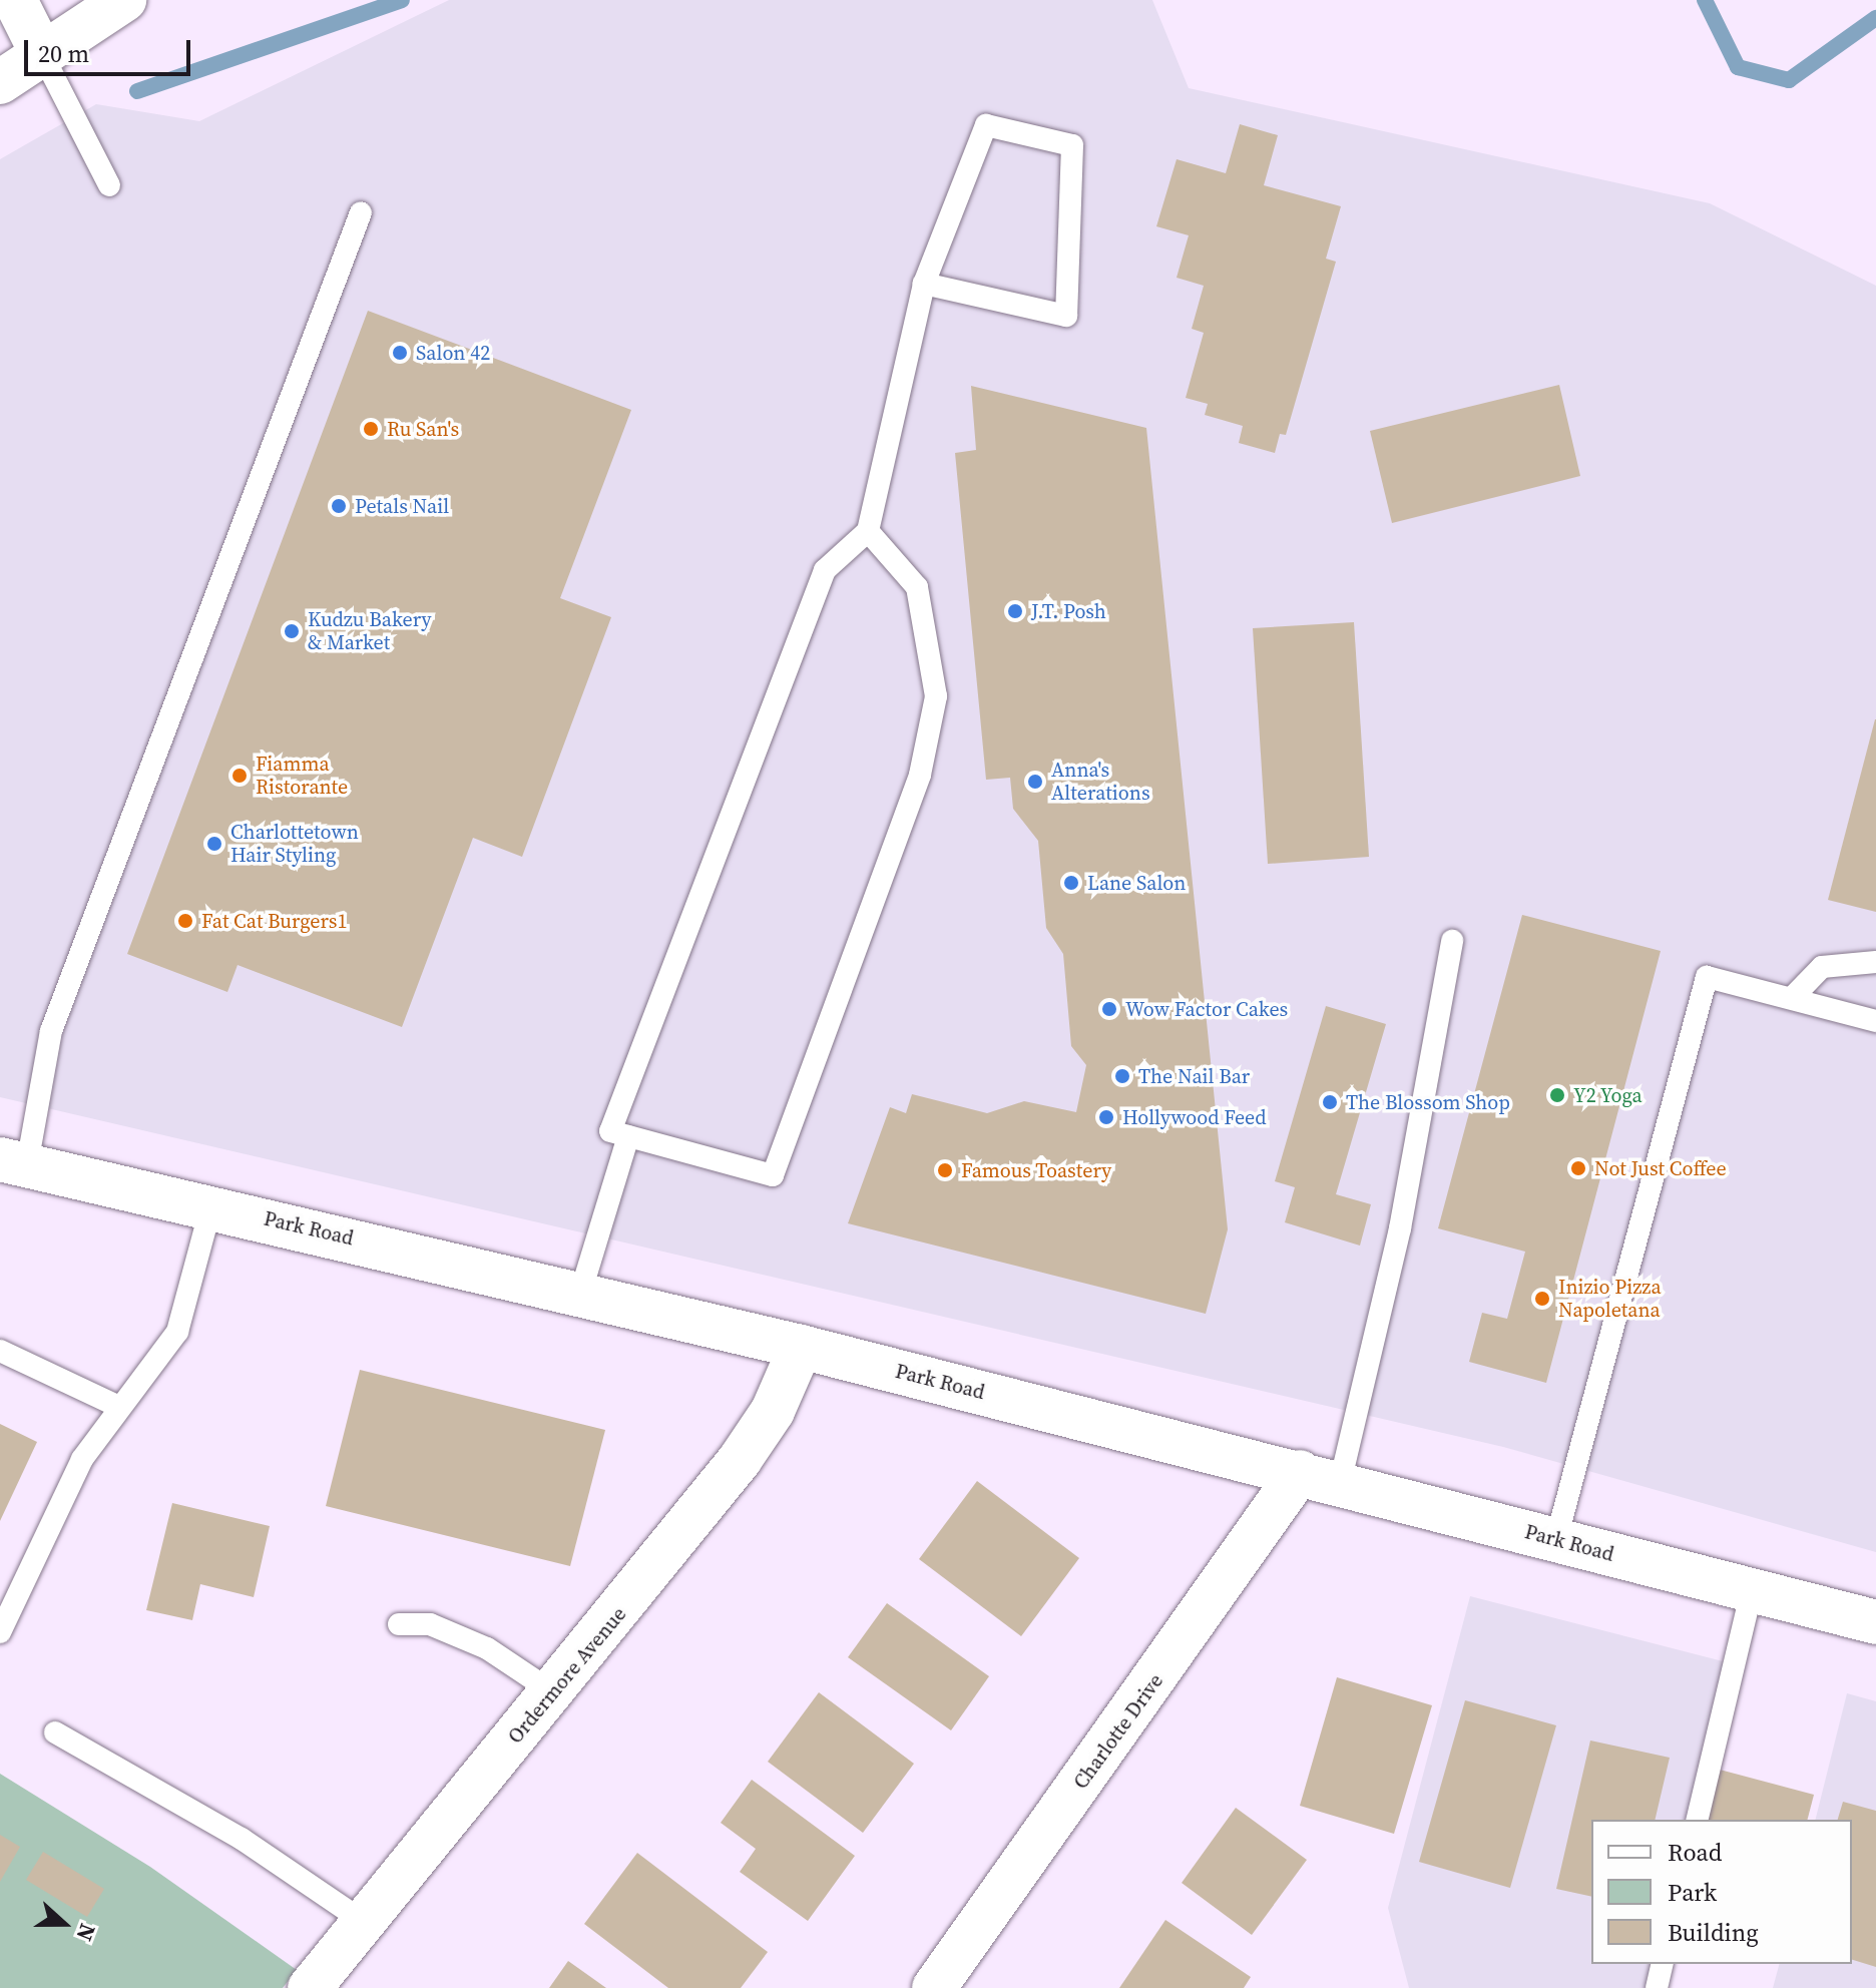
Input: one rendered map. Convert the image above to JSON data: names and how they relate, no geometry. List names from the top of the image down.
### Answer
{
  "streets": {
    "street": ["Park Road", "Ordermore Avenue", "Charlotte Drive"]
  },
  "crossings": [
    ["Park Road", "Ordermore Avenue"],
    ["Park Road", "Charlotte Drive"]
  ],
  "places": [
    "Salon 42",
    "Ru San's",
    "Petals Nail",
    "J.T. Posh",
    "Kudzu Bakery & Market",
    "Fiamma Ristorante",
    "Anna's Alterations",
    "Charlottetown Hair Styling",
    "Lane Salon",
    "Fat Cat Burgers1",
    "Wow Factor Cakes",
    "The Nail Bar",
    "Y2 Yoga",
    "The Blossom Shop",
    "Hollywood Feed",
    "Not Just Coffee",
    "Famous Toastery",
    "Inizio Pizza Napoletana"
  ],
  "legend": ["Road", "Park", "Building"],
  "scale_bar": "20 m",
  "north": "right"
}
